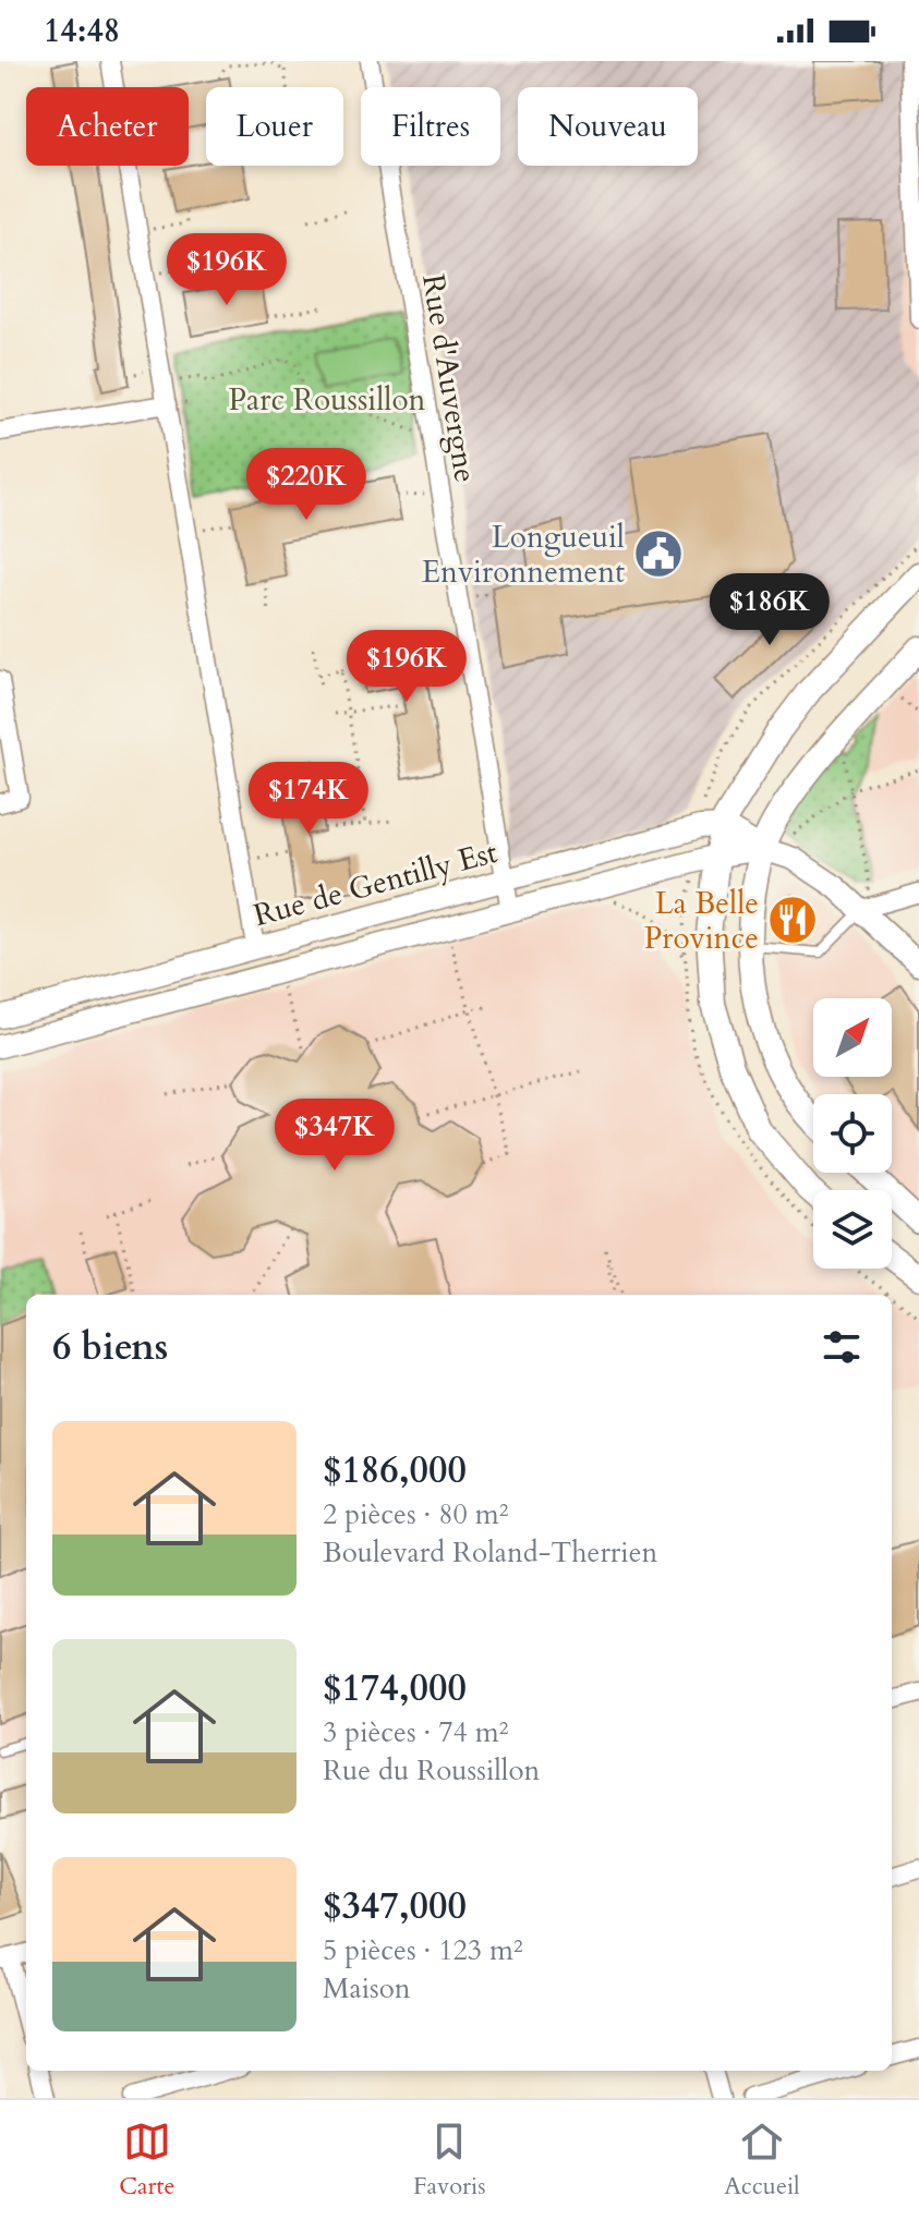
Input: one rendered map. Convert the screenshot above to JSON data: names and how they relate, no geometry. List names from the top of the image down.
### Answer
{
  "streets": {
    "street": ["Rue d'Auvergne", "Rue de Gentilly Est"]
  },
  "crossings": [
    ["Rue d'Auvergne", "Rue de Gentilly Est"]
  ],
  "parks": ["Parc Roussillon"],
  "places": {
    "public building": ["Longueuil Environnement"],
    "restaurant": ["La Belle Province"]
  },
  "north": "top right",
  "page": {
    "status": "14:48",
    "chip": [
      "Acheter",
      "Louer",
      "Filtres",
      "Nouveau"
    ],
    "price": [
      "$196K",
      "$220K",
      "$186K",
      "$196K",
      "$174K",
      "$347K"
    ],
    "heading": "6 biens",
    "list": [
      {
        "name": "$186,000",
        "note": "2 pièces · 80 m² · Boulevard Roland-Therrien"
      },
      {
        "name": "$174,000",
        "note": "3 pièces · 74 m² · Rue du Roussillon"
      },
      {
        "name": "$347,000",
        "note": "5 pièces · 123 m² · Maison"
      }
    ],
    "tabs": ["Carte", "Favoris", "Accueil"]
  }
}
